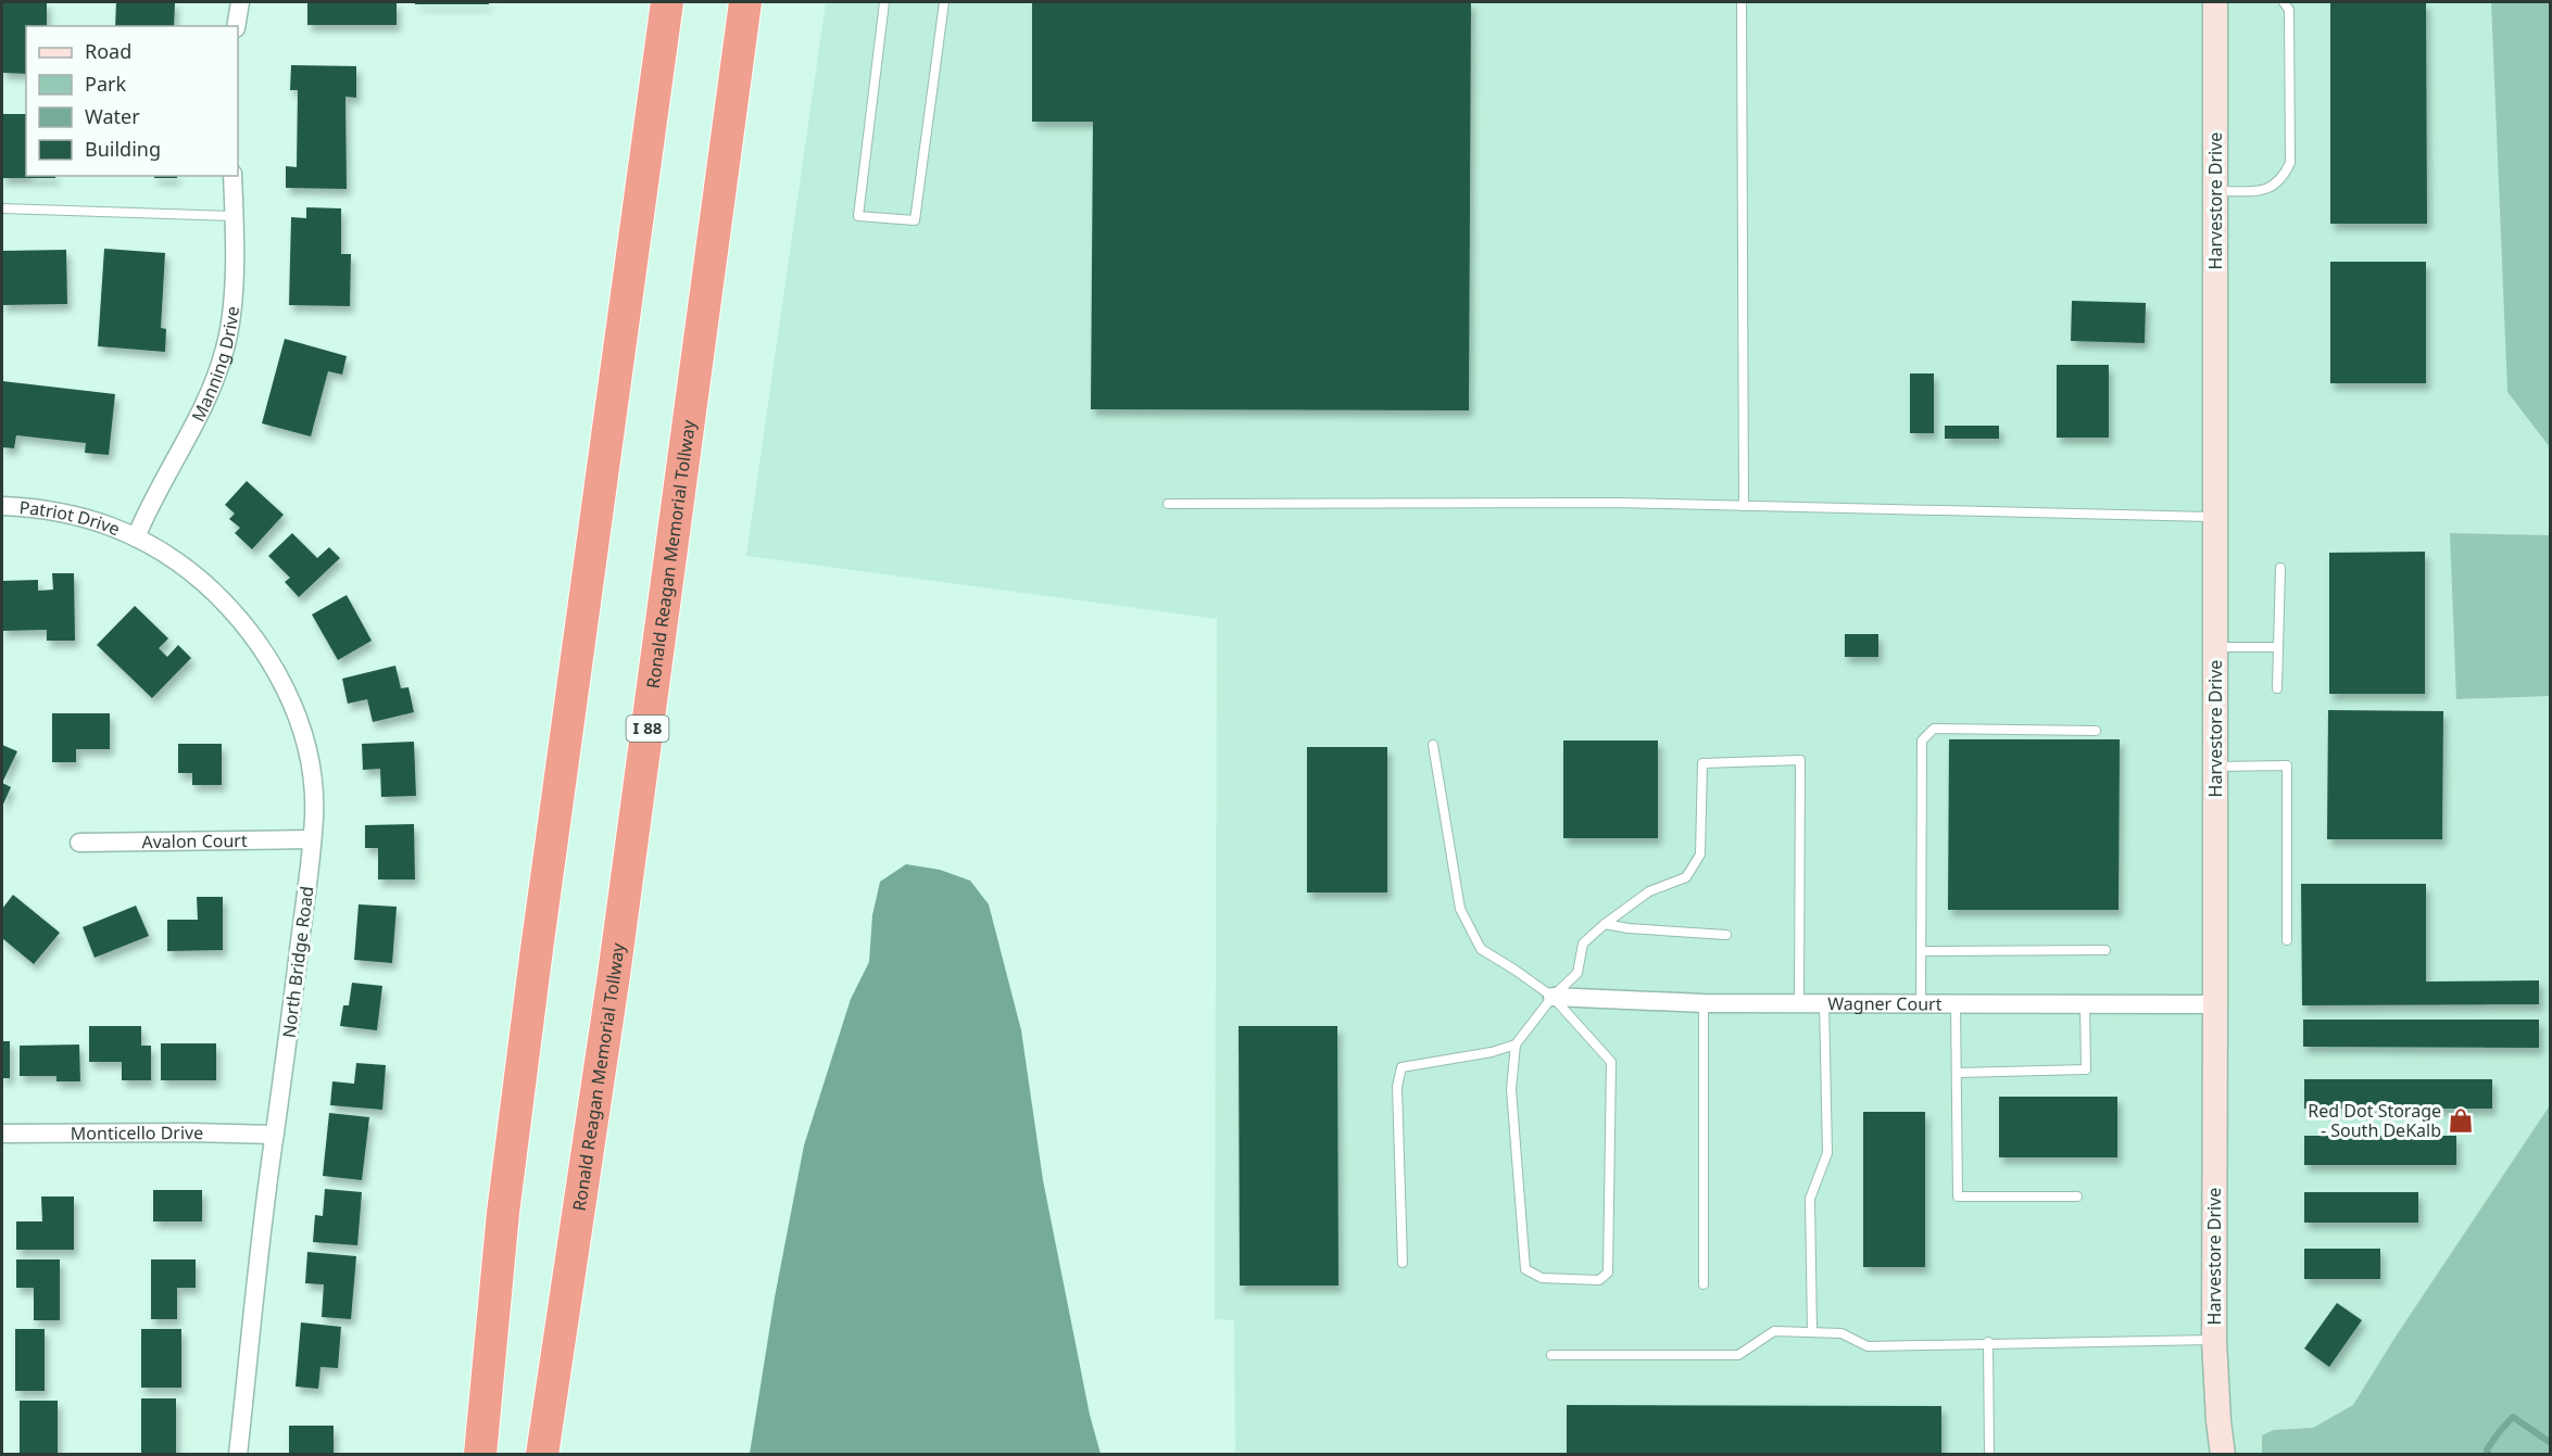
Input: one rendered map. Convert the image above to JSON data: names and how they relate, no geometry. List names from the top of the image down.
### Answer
{
  "streets": {
    "highway": ["Ronald Reagan Memorial Tollway", "I 88"],
    "street": [
      "Harvestore Drive",
      "Manning Drive",
      "Patriot Drive",
      "Avalon Court",
      "North Bridge Road",
      "Wagner Court",
      "Monticello Drive"
    ]
  },
  "crossings": [
    ["Harvestore Drive", "Wagner Court"],
    ["Manning Drive", "Patriot Drive"],
    ["Manning Drive", "North Bridge Road"],
    ["Patriot Drive", "North Bridge Road"],
    ["Avalon Court", "North Bridge Road"],
    ["North Bridge Road", "Monticello Drive"]
  ],
  "places": {
    "shop": ["Red Dot Storage - South DeKalb"]
  },
  "legend": [
    "Road",
    "Park",
    "Water",
    "Building"
  ]
}
